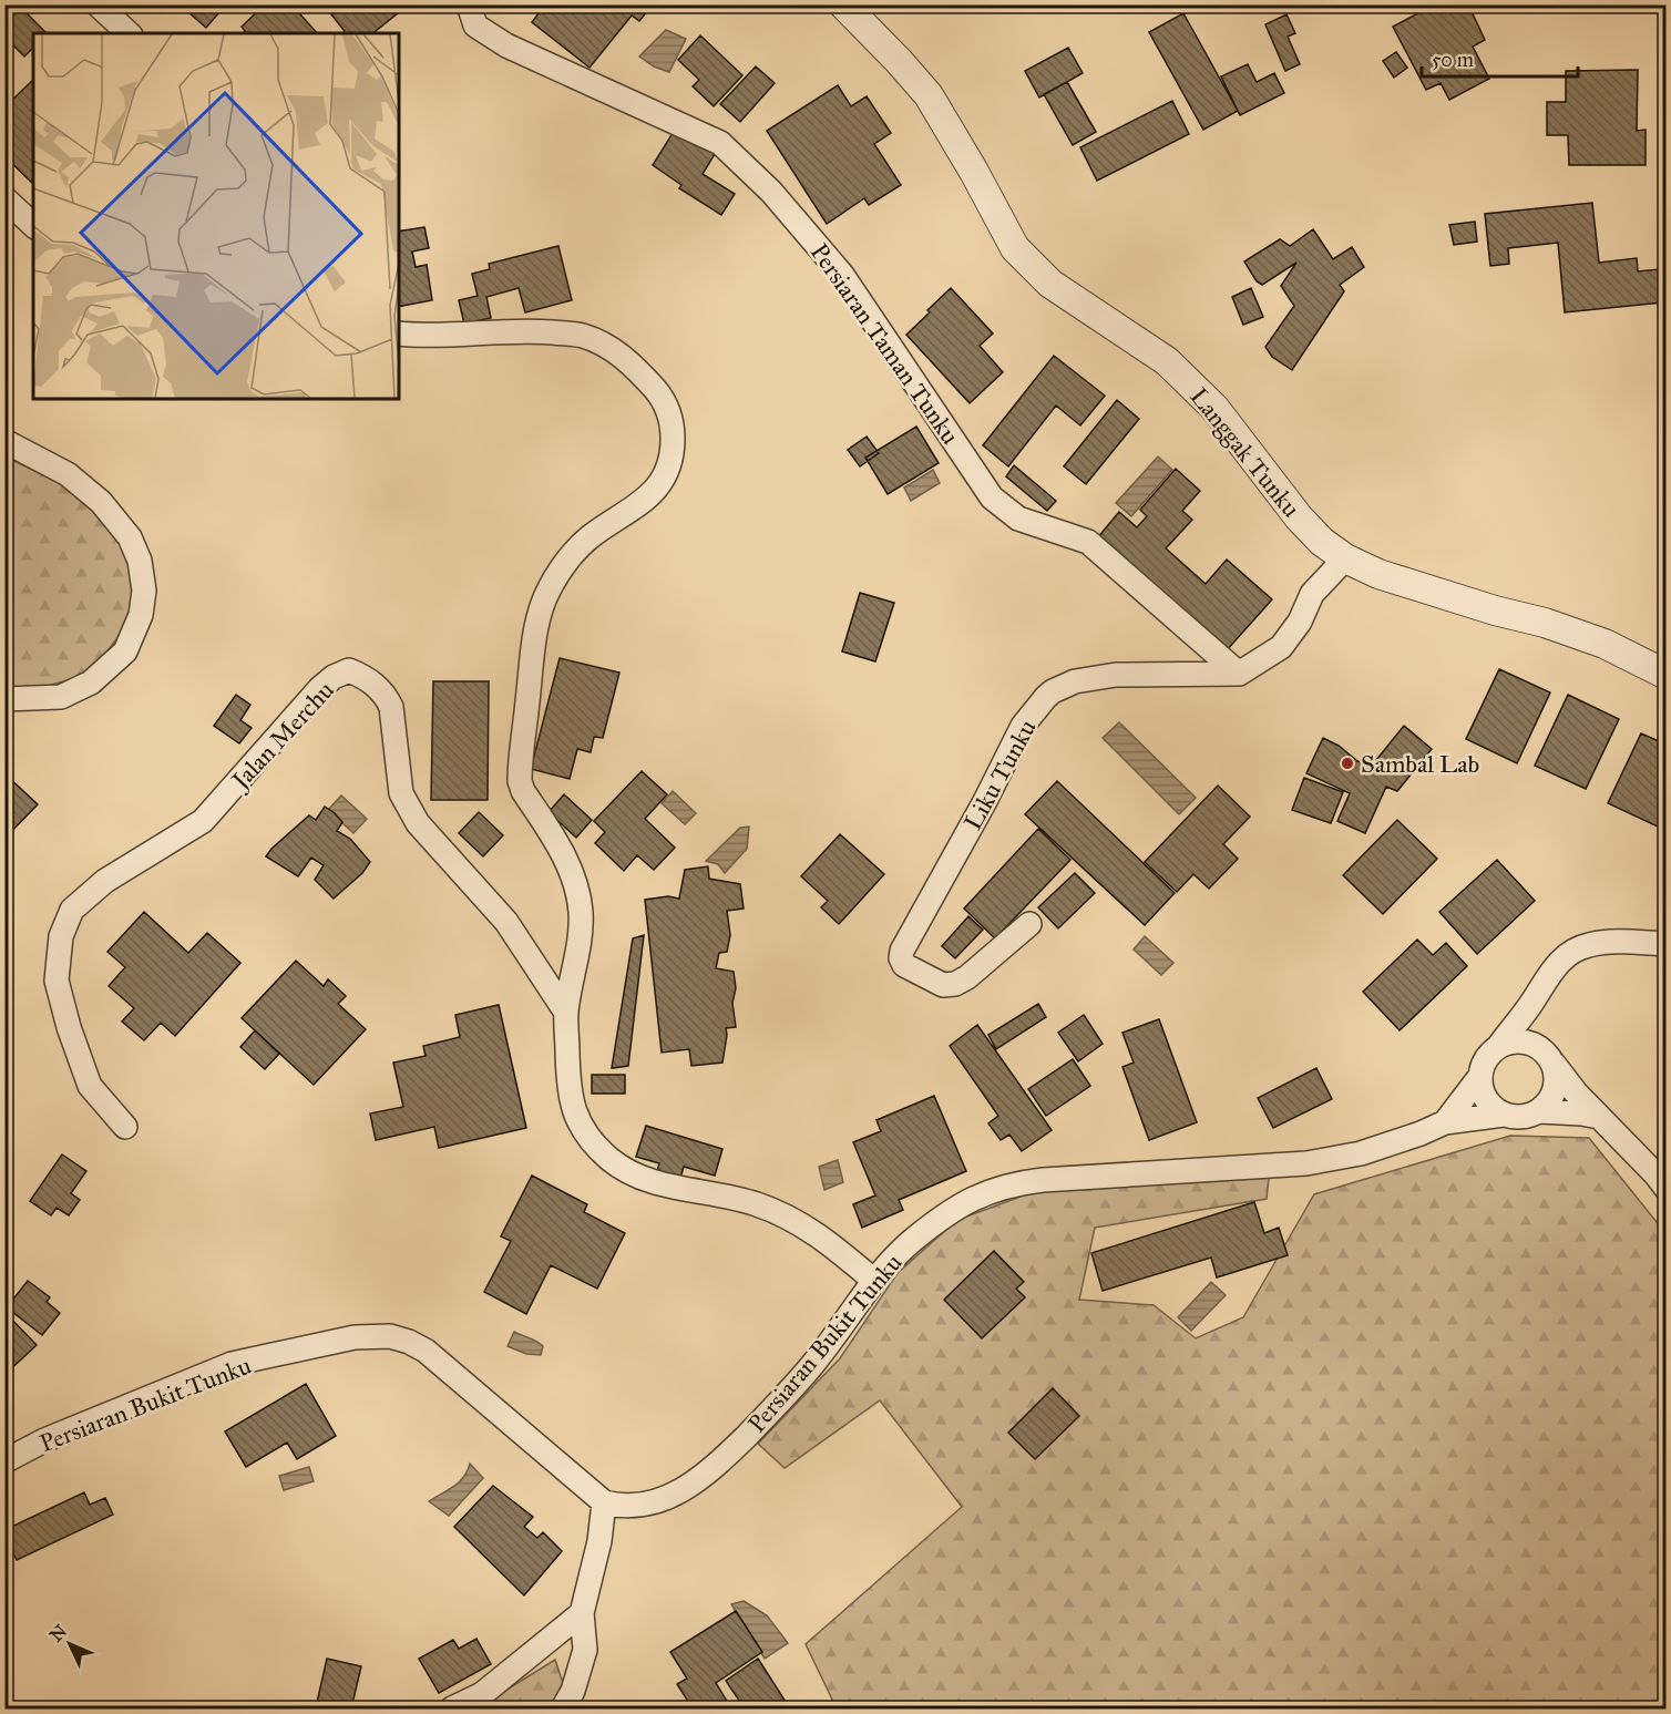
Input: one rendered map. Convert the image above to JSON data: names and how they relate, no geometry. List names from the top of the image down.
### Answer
{
  "streets": {
    "street": [
      "Persiaran Taman Tunku",
      "Langgak Tunku",
      "Jalan Merchu",
      "Liku Tunku",
      "Persiaran Bukit Tunku"
    ]
  },
  "crossings": [
    ["Persiaran Taman Tunku", "Liku Tunku"],
    ["Langgak Tunku", "Liku Tunku"]
  ],
  "places": ["Sambal Lab"],
  "scale_bar": "50 m",
  "north": "top left"
}
